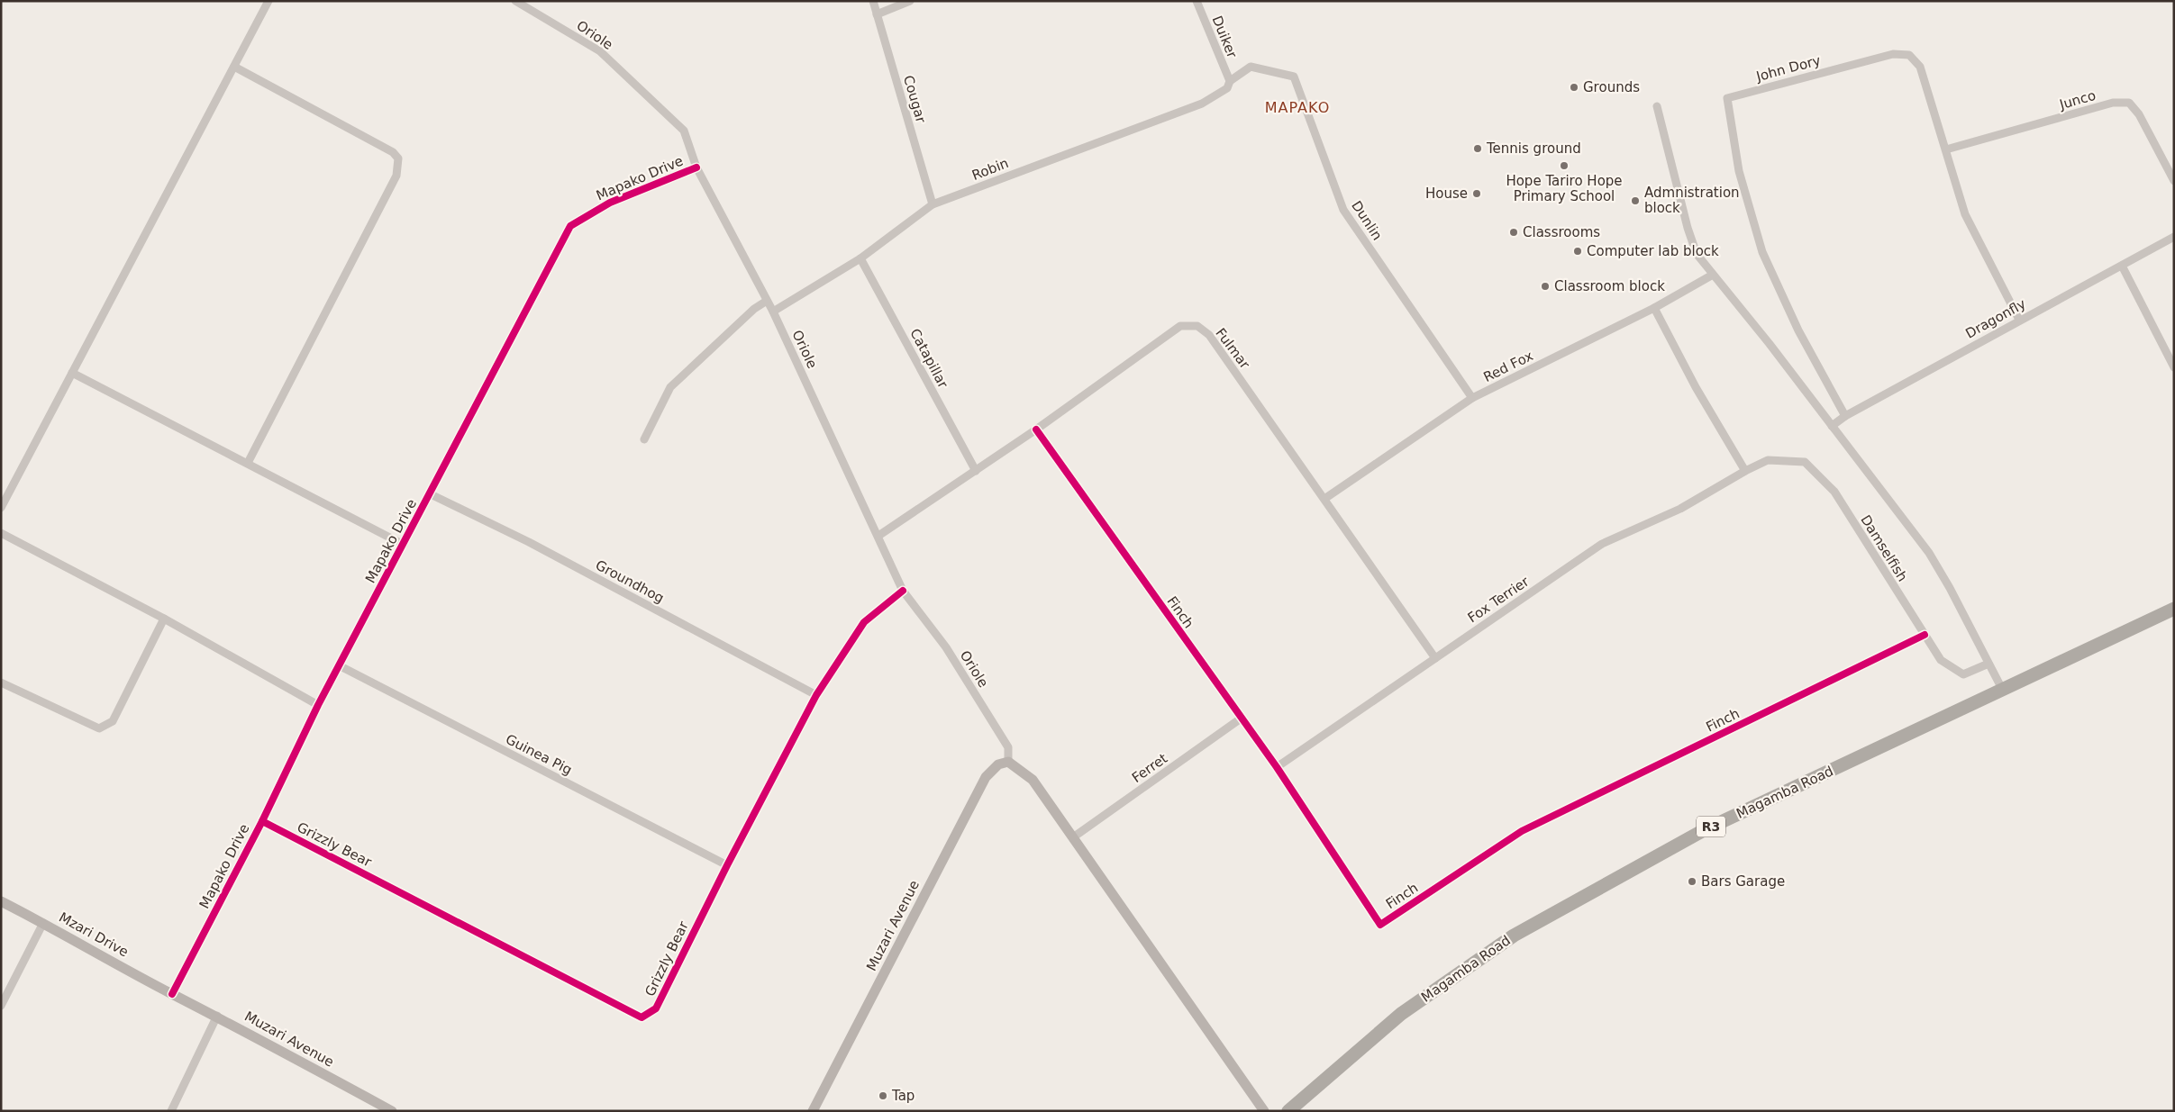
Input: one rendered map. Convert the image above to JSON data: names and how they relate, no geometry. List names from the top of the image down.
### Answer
{
  "streets": {
    "highway": ["Magamba Road", "R3"],
    "street": [
      "Oriole",
      "Duiker",
      "John Dory",
      "Cougar",
      "Junco",
      "Robin",
      "Mapako Drive",
      "Dunlin",
      "Dragonfly",
      "Fulmar",
      "Catapillar",
      "Red Fox",
      "Damselfish",
      "Groundhog",
      "Fox Terrier",
      "Finch",
      "Guinea Pig",
      "Ferret",
      "Grizzly Bear",
      "Muzari Avenue",
      "Mzari Drive"
    ]
  },
  "crossings": [
    ["Oriole", "Robin"],
    ["Oriole", "Mapako Drive"],
    ["Oriole", "Fulmar"],
    ["Oriole", "Grizzly Bear"],
    ["Oriole", "Muzari Avenue"],
    ["Duiker", "Robin"],
    ["Duiker", "Dunlin"],
    ["John Dory", "Junco"],
    ["John Dory", "Dragonfly"],
    ["Cougar", "Robin"],
    ["Robin", "Dunlin"],
    ["Robin", "Catapillar"],
    ["Mapako Drive", "Groundhog"],
    ["Mapako Drive", "Guinea Pig"],
    ["Mapako Drive", "Grizzly Bear"],
    ["Mapako Drive", "Muzari Avenue"],
    ["Mapako Drive", "Mzari Drive"],
    ["Dunlin", "Red Fox"],
    ["Fulmar", "Catapillar"],
    ["Fulmar", "Red Fox"],
    ["Fulmar", "Fox Terrier"],
    ["Fulmar", "Finch"],
    ["Damselfish", "Fox Terrier"],
    ["Damselfish", "Finch"],
    ["Groundhog", "Grizzly Bear"],
    ["Fox Terrier", "Finch"],
    ["Finch", "Ferret"],
    ["Guinea Pig", "Grizzly Bear"],
    ["Muzari Avenue", "Mzari Drive"]
  ],
  "districts": ["MAPAKO"],
  "places": [
    "Grounds",
    "Tennis ground",
    "Hope Tariro Hope Primary School",
    "House",
    "Admnistration block",
    "Classrooms",
    "Computer lab block",
    "Classroom block",
    "Bars Garage",
    "Tap"
  ]
}
